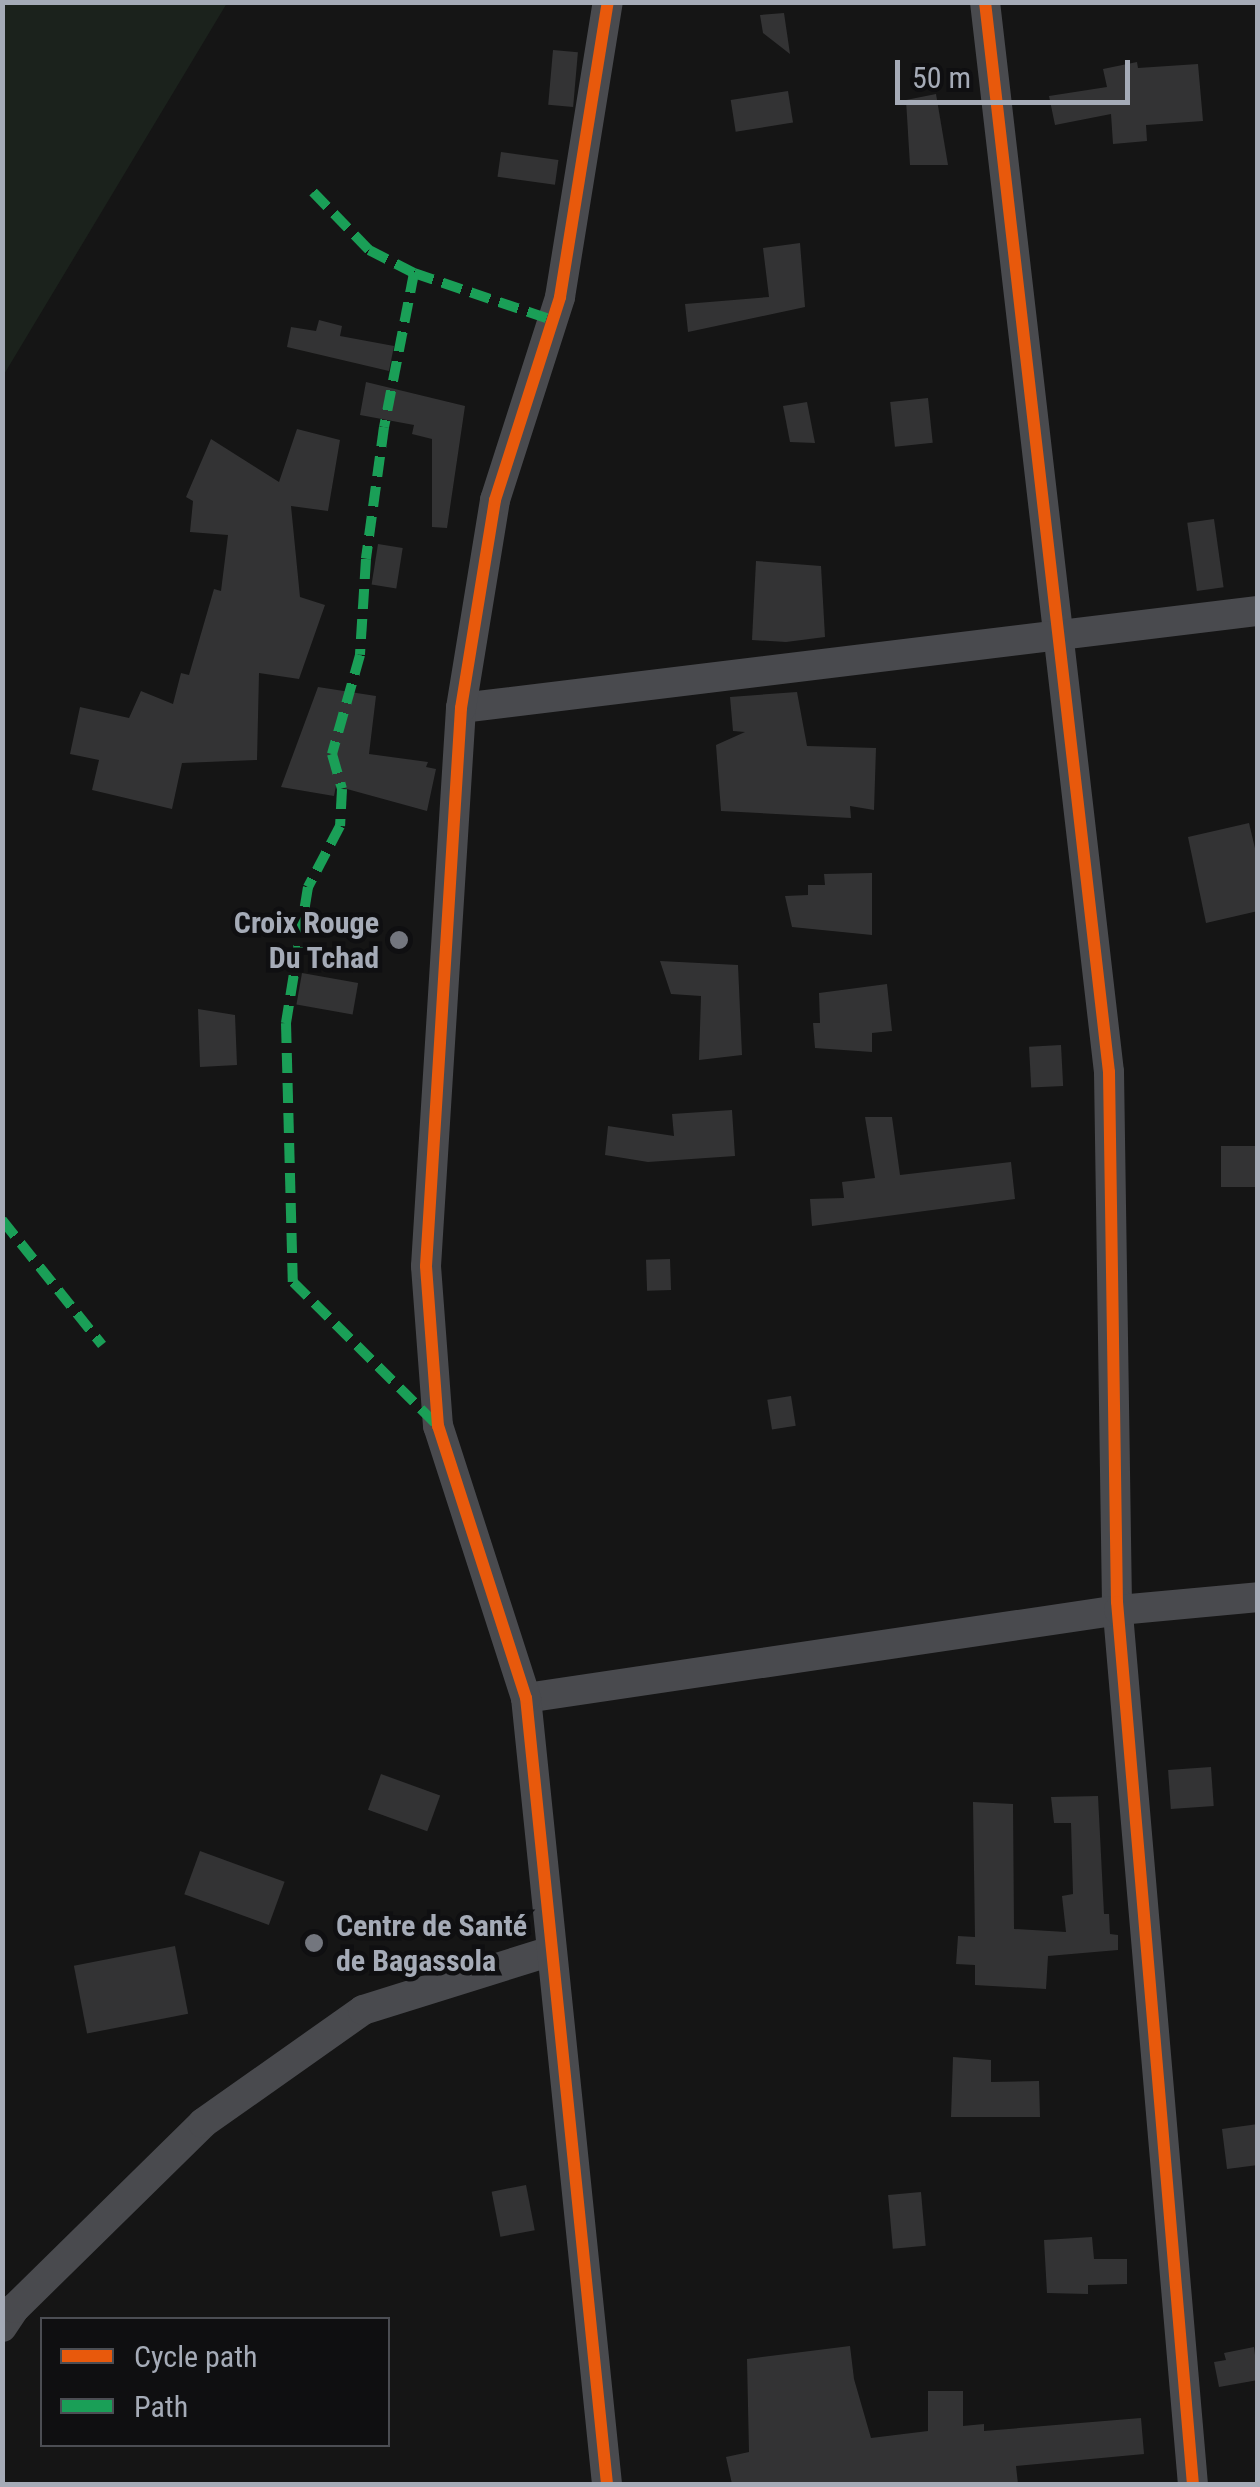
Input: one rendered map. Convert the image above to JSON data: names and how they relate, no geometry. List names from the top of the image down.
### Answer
{
  "places": ["Croix Rouge Du Tchad", "Centre de Santé de Bagassola"],
  "legend": ["Cycle path", "Path"],
  "scale_bar": "50 m"
}
